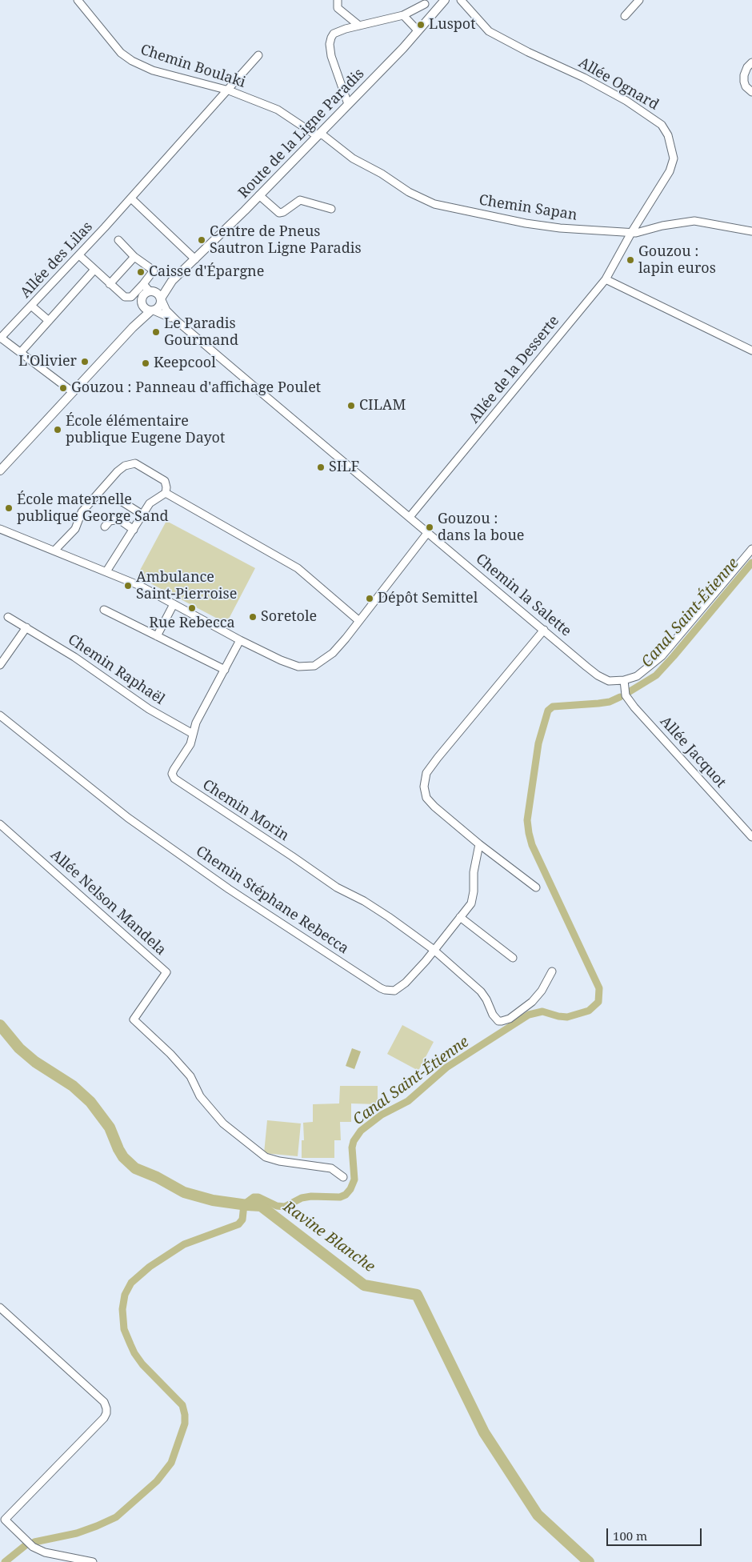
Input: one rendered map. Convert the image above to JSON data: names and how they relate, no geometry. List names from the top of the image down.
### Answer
{
  "streets": {
    "main road": ["Route de la Ligne Paradis"],
    "street": [
      "Chemin Boulaki",
      "Allée Ognard",
      "Chemin Sapan",
      "Allée des Lilas",
      "Allée de la Desserte",
      "Chemin la Salette",
      "Chemin Raphaël",
      "Allée Jacquot",
      "Chemin Morin",
      "Chemin Stéphane Rebecca",
      "Allée Nelson Mandela"
    ]
  },
  "crossings": [
    ["Chemin Boulaki", "Route de la Ligne Paradis"],
    ["Chemin Boulaki", "Chemin Sapan"],
    ["Chemin Boulaki", "Allée des Lilas"],
    ["Allée Ognard", "Chemin Sapan"],
    ["Allée Ognard", "Allée de la Desserte"],
    ["Route de la Ligne Paradis", "Chemin Sapan"],
    ["Route de la Ligne Paradis", "Chemin la Salette"],
    ["Chemin Sapan", "Allée de la Desserte"],
    ["Allée de la Desserte", "Chemin la Salette"],
    ["Chemin la Salette", "Allée Jacquot"],
    ["Chemin Raphaël", "Chemin Morin"],
    ["Chemin Morin", "Chemin Stéphane Rebecca"]
  ],
  "water": ["Canal Saint-Étienne", "Ravine Blanche"],
  "places": [
    "Luspot",
    "Centre de Pneus Sautron Ligne Paradis",
    "Gouzou : lapin euros",
    "Caisse d'Épargne",
    "Le Paradis Gourmand",
    "L'Olivier",
    "Keepcool",
    "Gouzou : Panneau d'affichage Poulet",
    "CILAM",
    "École élémentaire publique Eugene Dayot",
    "SILF",
    "École maternelle publique George Sand",
    "Gouzou : dans la boue",
    "Ambulance Saint-Pierroise",
    "Dépôt Semittel",
    "Rue Rebecca",
    "Soretole"
  ],
  "scale_bar": "100 m"
}
